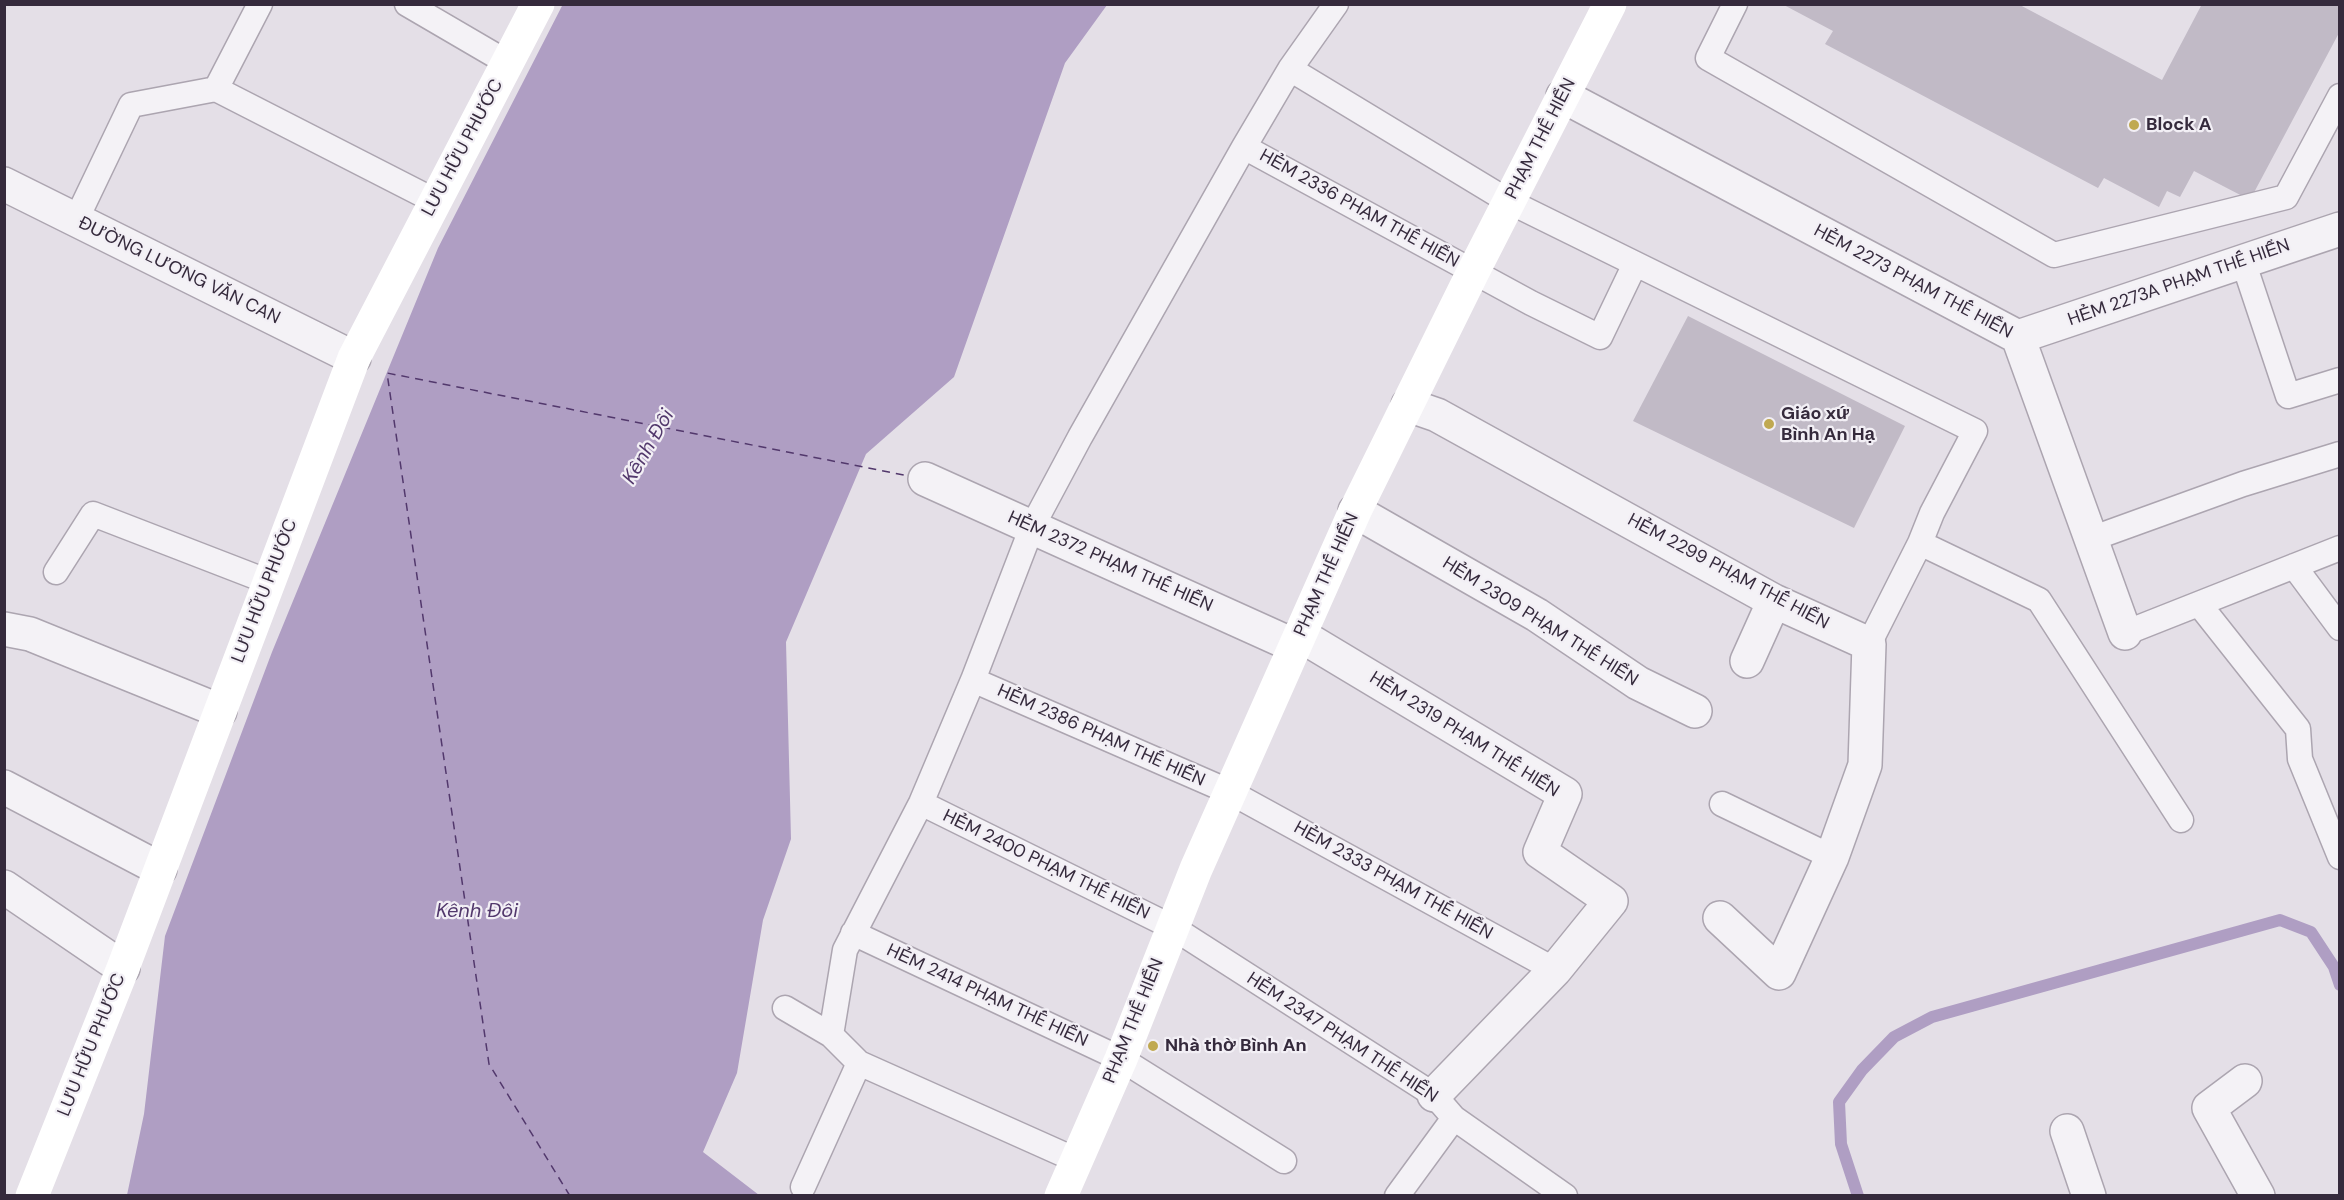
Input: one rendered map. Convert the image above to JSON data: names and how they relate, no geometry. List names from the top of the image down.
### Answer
{
  "streets": {
    "street": [
      "PHẠM THẾ HIỂN",
      "LƯU HỮU PHƯỚC",
      "ĐƯỜNG LƯƠNG VĂN CAN",
      "HẺM 2273 PHẠM THẾ HIỂN",
      "HẺM 2273A PHẠM THẾ HIỂN",
      "HẺM 2372 PHẠM THẾ HIỂN",
      "HẺM 2299 PHẠM THẾ HIỂN",
      "HẺM 2309 PHẠM THẾ HIỂN",
      "HẺM 2319 PHẠM THẾ HIỂN"
    ],
    "lane": [
      "HẺM 2336 PHẠM THẾ HIỂN",
      "HẺM 2386 PHẠM THẾ HIỂN",
      "HẺM 2400 PHẠM THẾ HIỂN",
      "HẺM 2333 PHẠM THẾ HIỂN",
      "HẺM 2414 PHẠM THẾ HIỂN",
      "HẺM 2347 PHẠM THẾ HIỂN"
    ]
  },
  "crossings": [
    ["PHẠM THẾ HIỂN", "HẺM 2336 PHẠM THẾ HIỂN"],
    ["PHẠM THẾ HIỂN", "HẺM 2273 PHẠM THẾ HIỂN"],
    ["PHẠM THẾ HIỂN", "HẺM 2372 PHẠM THẾ HIỂN"],
    ["PHẠM THẾ HIỂN", "HẺM 2299 PHẠM THẾ HIỂN"],
    ["PHẠM THẾ HIỂN", "HẺM 2309 PHẠM THẾ HIỂN"],
    ["PHẠM THẾ HIỂN", "HẺM 2319 PHẠM THẾ HIỂN"],
    ["PHẠM THẾ HIỂN", "HẺM 2386 PHẠM THẾ HIỂN"],
    ["PHẠM THẾ HIỂN", "HẺM 2400 PHẠM THẾ HIỂN"],
    ["PHẠM THẾ HIỂN", "HẺM 2333 PHẠM THẾ HIỂN"],
    ["PHẠM THẾ HIỂN", "HẺM 2414 PHẠM THẾ HIỂN"],
    ["PHẠM THẾ HIỂN", "HẺM 2347 PHẠM THẾ HIỂN"],
    ["LƯU HỮU PHƯỚC", "ĐƯỜNG LƯƠNG VĂN CAN"],
    ["HẺM 2273 PHẠM THẾ HIỂN", "HẺM 2273A PHẠM THẾ HIỂN"],
    ["HẺM 2372 PHẠM THẾ HIỂN", "HẺM 2319 PHẠM THẾ HIỂN"],
    ["HẺM 2319 PHẠM THẾ HIỂN", "HẺM 2333 PHẠM THẾ HIỂN"],
    ["HẺM 2386 PHẠM THẾ HIỂN", "HẺM 2333 PHẠM THẾ HIỂN"],
    ["HẺM 2400 PHẠM THẾ HIỂN", "HẺM 2347 PHẠM THẾ HIỂN"]
  ],
  "water": ["Kênh Đôi"],
  "places": ["Block A", "Giáo xứ Bình An Hạ", "Nhà thờ Bình An"]
}
